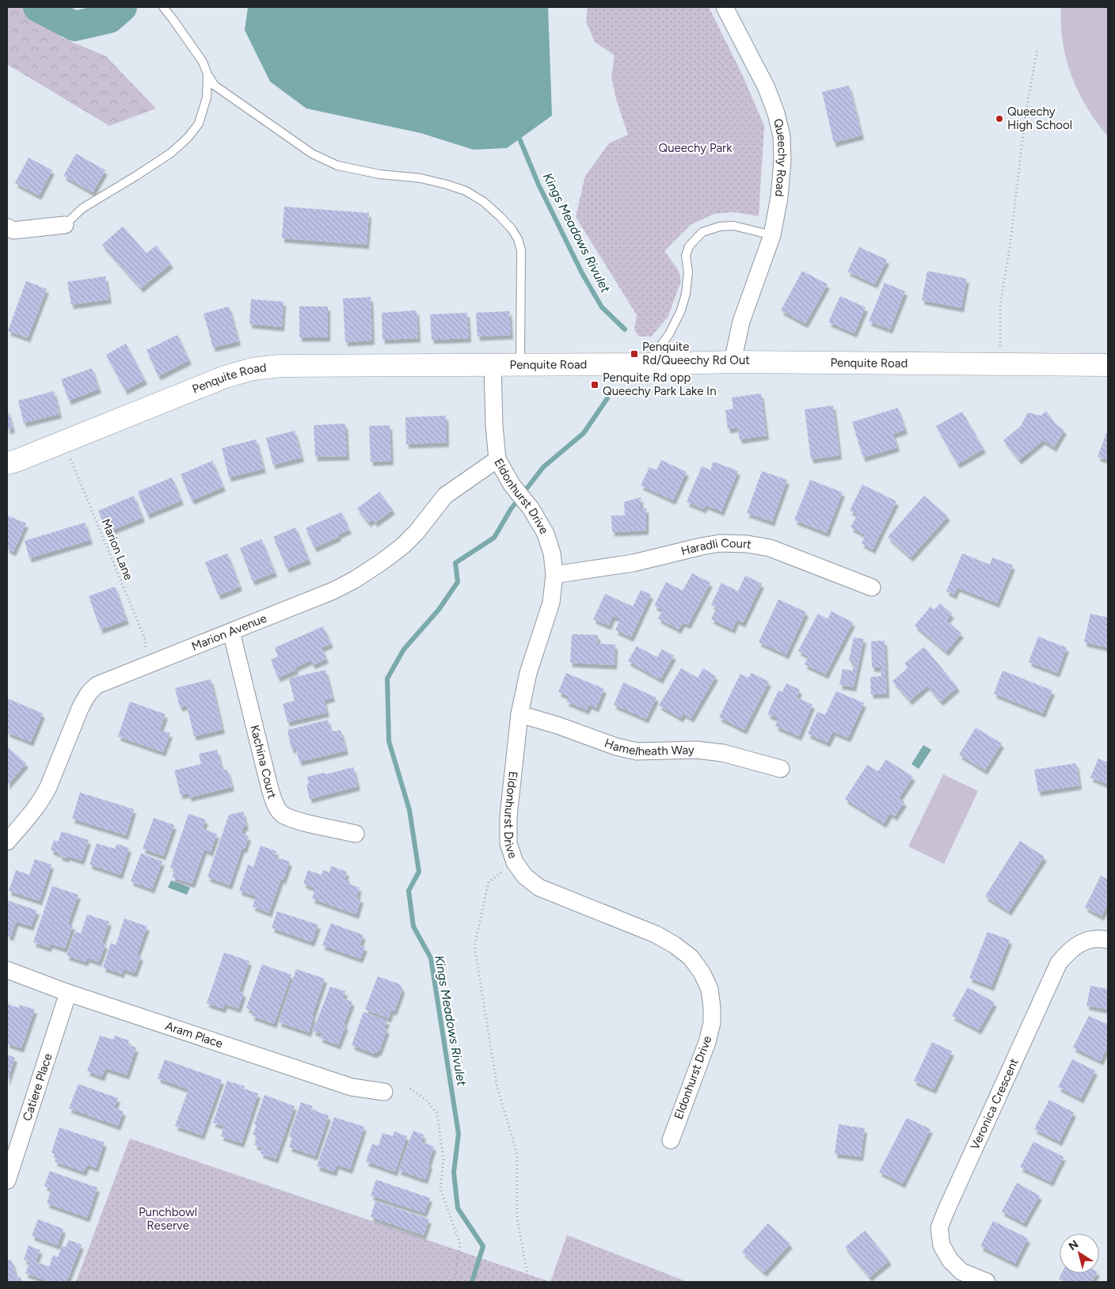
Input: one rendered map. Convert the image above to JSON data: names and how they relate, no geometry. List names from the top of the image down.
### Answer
{
  "streets": {
    "street": [
      "Queechy Road",
      "Penquite Road",
      "Eldonhurst Drive",
      "Haradli Court",
      "Marion Avenue",
      "Hamelheath Way",
      "Kachina Court",
      "Aram Place",
      "Catiere Place",
      "Veronica Crescent"
    ],
    "path": ["Marion Lane"]
  },
  "crossings": [
    ["Queechy Road", "Penquite Road"],
    ["Penquite Road", "Eldonhurst Drive"],
    ["Penquite Road", "Marion Lane"],
    ["Eldonhurst Drive", "Haradli Court"],
    ["Eldonhurst Drive", "Marion Avenue"],
    ["Eldonhurst Drive", "Hamelheath Way"],
    ["Marion Lane", "Marion Avenue"],
    ["Marion Avenue", "Kachina Court"],
    ["Aram Place", "Catiere Place"]
  ],
  "water": ["Kings Meadows Rivulet"],
  "parks": ["Queechy Park", "Punchbowl Reserve"],
  "places": {
    "other": ["Queechy High School"],
    "transit": ["Penquite Rd/Queechy Rd Out", "Penquite Rd opp Queechy Park Lake In"]
  },
  "north": "top left"
}
